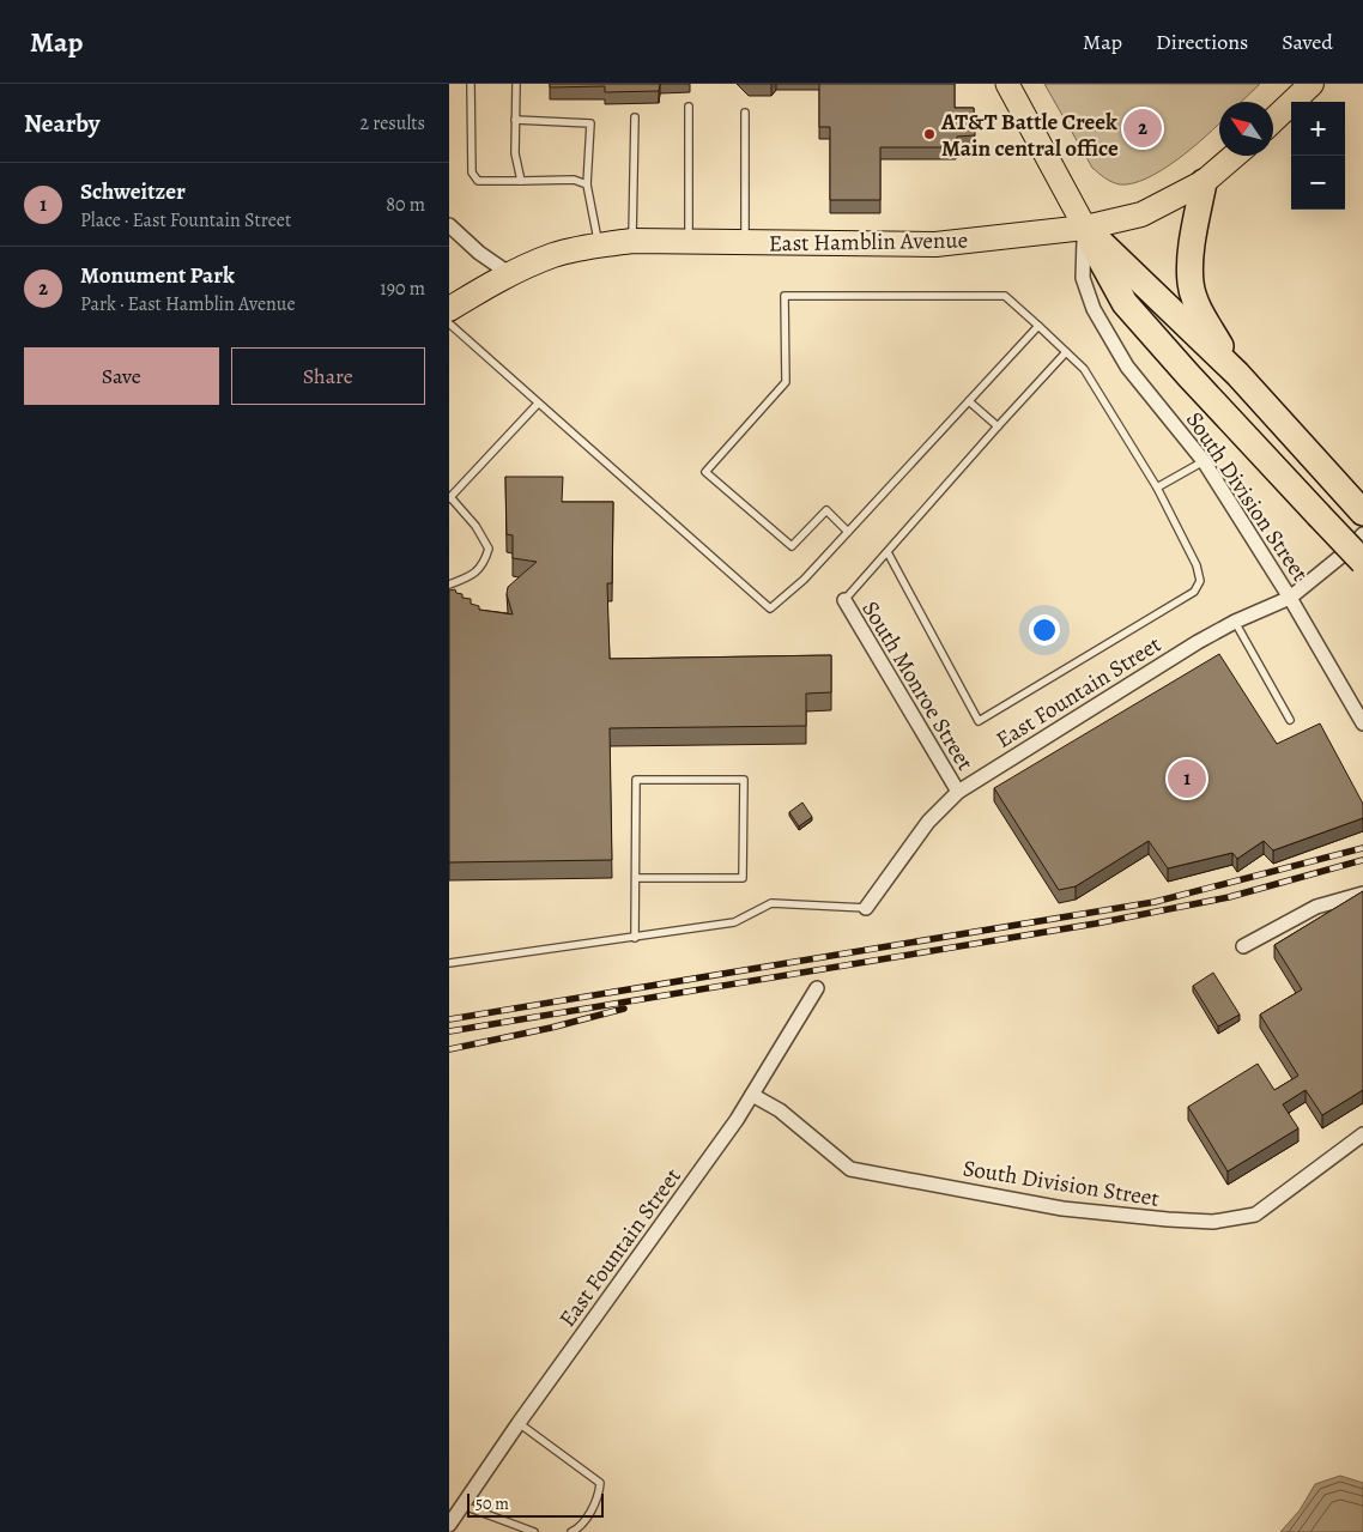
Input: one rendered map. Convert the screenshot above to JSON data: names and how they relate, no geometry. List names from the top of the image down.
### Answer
{
  "streets": {
    "highway": ["East Hamblin Avenue"],
    "street": ["South Division Street", "South Monroe Street", "East Fountain Street"]
  },
  "crossings": [
    ["East Hamblin Avenue", "South Division Street"],
    ["South Division Street", "East Fountain Street"],
    ["South Monroe Street", "East Fountain Street"]
  ],
  "places": ["AT&T Battle Creek Main central office"],
  "scale_bar": "50 m",
  "north": "top left",
  "page": {
    "header": "Map",
    "nav": ["Map", "Directions", "Saved"],
    "heading": ["Nearby", "2 results"],
    "map_buttons": ["+", "−"],
    "pins": ["2", "1"],
    "list": [
      {
        "mark": "1",
        "name": "Schweitzer",
        "note": "Place · East Fountain Street",
        "value": "80 m"
      },
      {
        "mark": "2",
        "name": "Monument Park",
        "note": "Park · East Hamblin Avenue",
        "value": "190 m"
      }
    ],
    "buttons": ["Save", "Share"],
    "scale": "50 m"
  }
}
